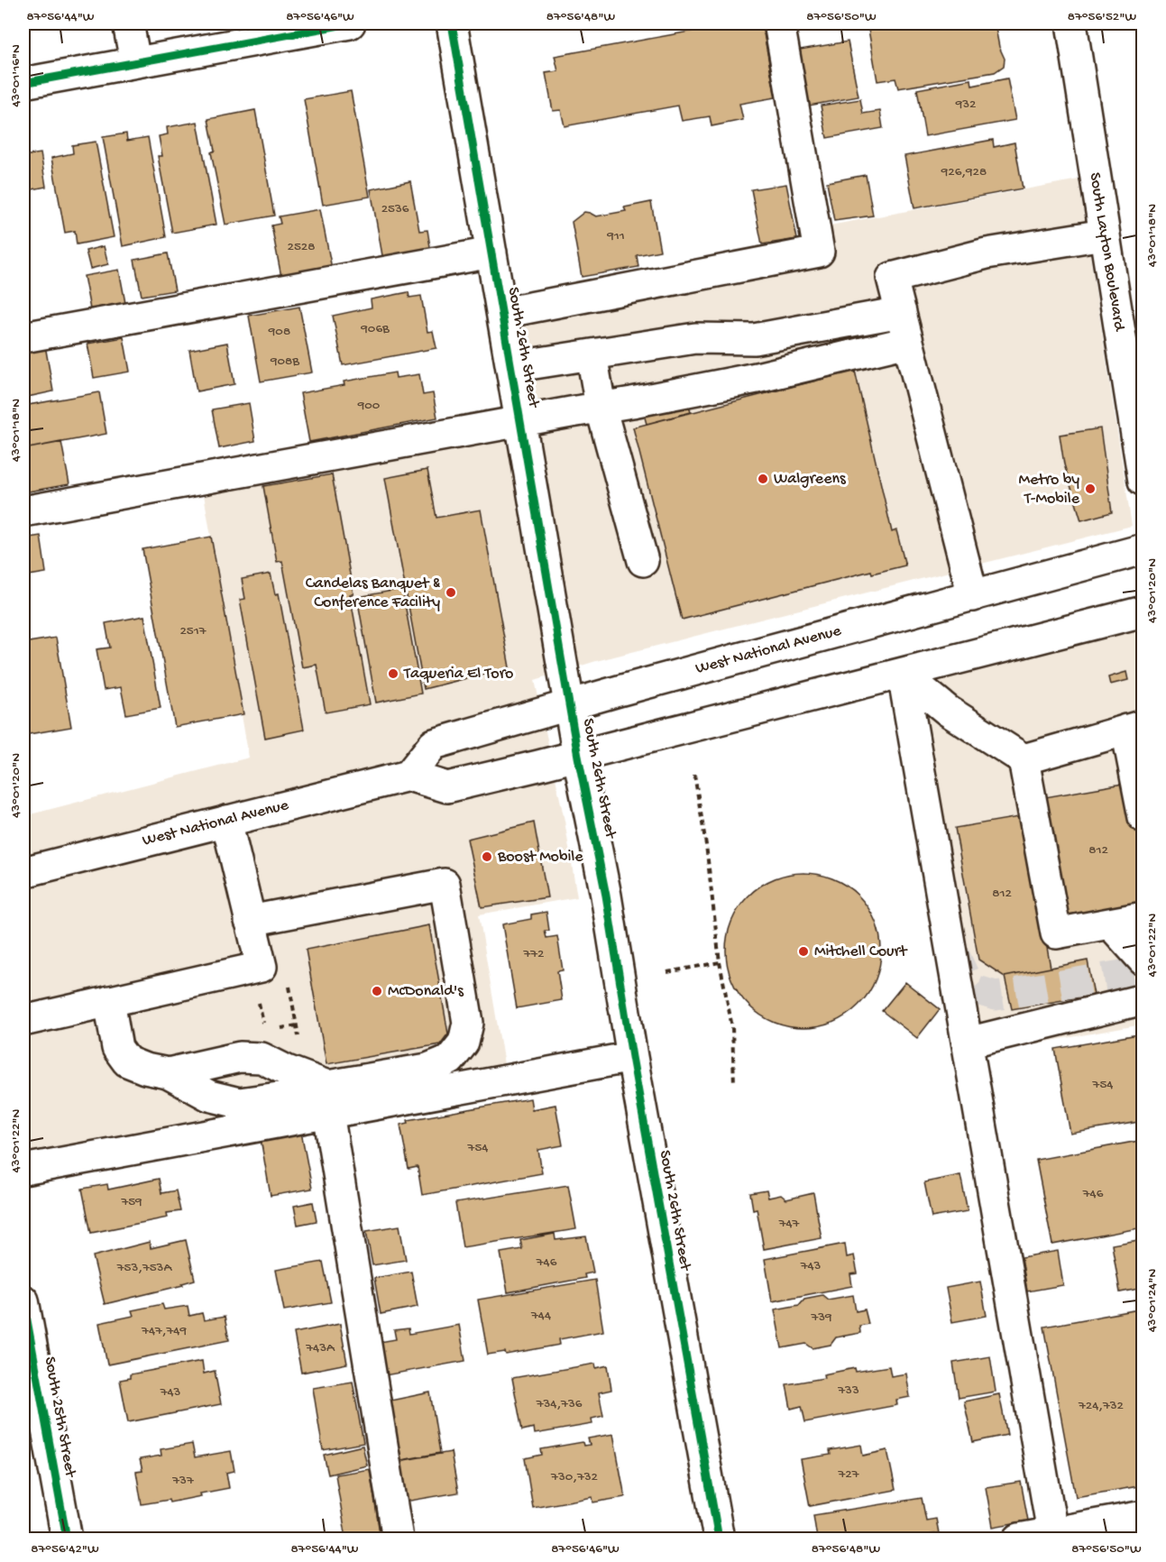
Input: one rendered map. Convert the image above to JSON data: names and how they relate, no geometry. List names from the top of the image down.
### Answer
{
  "streets": {
    "main road": [
      "South Layton Boulevard",
      "South 26th Street",
      "West National Avenue",
      "South 25th Street"
    ]
  },
  "crossings": [
    ["South 26th Street", "West National Avenue"]
  ],
  "places": [
    "Walgreens",
    "Metro by T-Mobile",
    "Candelas Banquet & Conference Facility",
    "Taqueria El Toro",
    "Boost Mobile",
    "Mitchell Court",
    "McDonald's"
  ],
  "house_numbers": [
    "932",
    "926,928",
    "2536",
    "911",
    "2528",
    "906B",
    "908",
    "908B",
    "900",
    "2517",
    "812",
    "812",
    "772",
    "754",
    "754",
    "746",
    "759",
    "747",
    "746",
    "743",
    "753,753A",
    "744",
    "739",
    "747,749",
    "743A",
    "733",
    "743",
    "734,736",
    "724,732",
    "727",
    "730,732",
    "737"
  ],
  "coordinates": [
    "87°56'44\"W",
    "87°56'46\"W",
    "87°56'48\"W",
    "87°56'50\"W",
    "87°56'52\"W",
    "43°01'16\"N",
    "43°01'18\"N",
    "43°01'20\"N",
    "43°01'22\"N",
    "43°01'24\"N",
    "87°56'42\"W"
  ]
}
